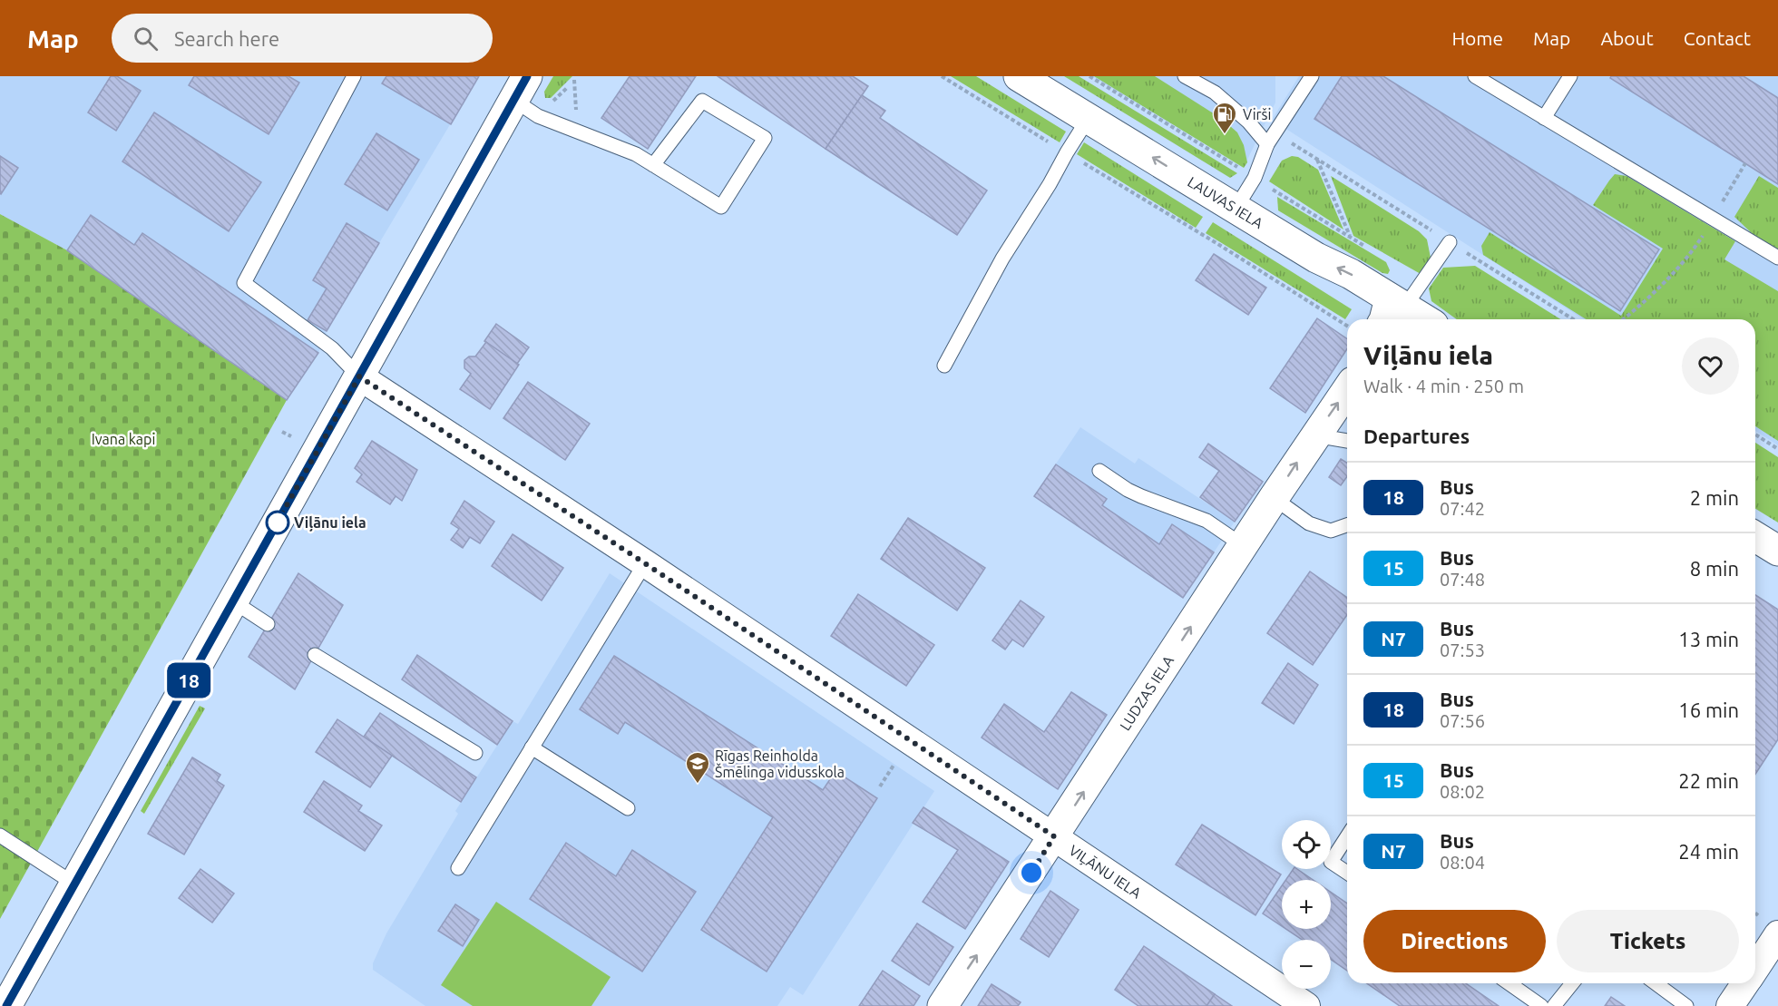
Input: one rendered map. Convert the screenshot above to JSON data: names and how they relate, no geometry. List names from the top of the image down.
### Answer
{
  "streets": {
    "street": ["LAUVAS IELA", "LUDZAS IELA", "VIĻĀNU IELA"]
  },
  "crossings": [
    ["LUDZAS IELA", "VIĻĀNU IELA"]
  ],
  "one_way": ["LAUVAS IELA", "LUDZAS IELA"],
  "parks": ["Ivana kapi"],
  "places": {
    "fuel station": ["Virši"],
    "other": ["Viļānu iela"],
    "school or university": ["Rīgas Reinholda Šmēlinga vidusskola"]
  },
  "lines": ["bus line 18"],
  "page": {
    "header": "Map",
    "search": "Search here",
    "nav": [
      "Home",
      "Map",
      "About",
      "Contact"
    ],
    "on_map": "18",
    "heading": [
      ["Viļānu iela", "Walk · 4 min · 250 m"],
      "Departures"
    ],
    "list": [
      {
        "mark": "18",
        "name": "Bus",
        "note": "07:42",
        "value": "2 min"
      },
      {
        "mark": "15",
        "name": "Bus",
        "note": "07:48",
        "value": "8 min"
      },
      {
        "mark": "N7",
        "name": "Bus",
        "note": "07:53",
        "value": "13 min"
      },
      {
        "mark": "18",
        "name": "Bus",
        "note": "07:56",
        "value": "16 min"
      },
      {
        "mark": "15",
        "name": "Bus",
        "note": "08:02",
        "value": "22 min"
      },
      {
        "mark": "N7",
        "name": "Bus",
        "note": "08:04",
        "value": "24 min"
      }
    ],
    "map_buttons": ["+", "−"],
    "buttons": ["Directions", "Tickets"]
  }
}
